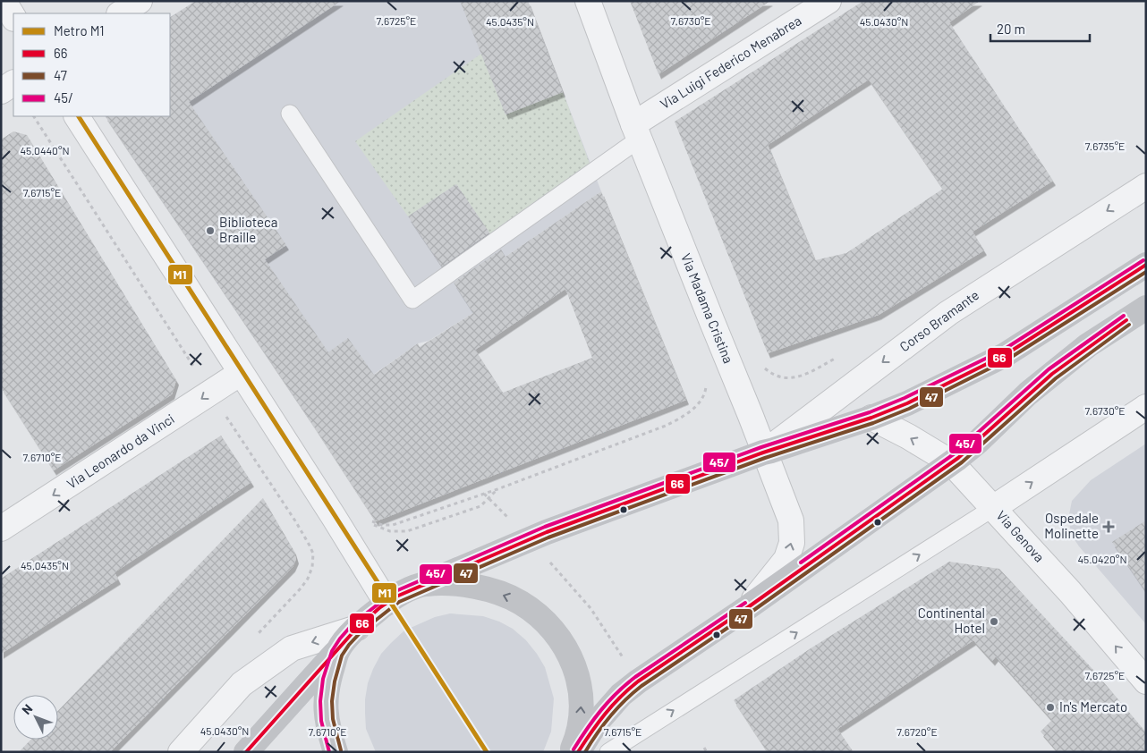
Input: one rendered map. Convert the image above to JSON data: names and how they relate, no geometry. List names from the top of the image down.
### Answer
{
  "streets": {
    "main road": ["Corso Bramante"],
    "street": [
      "Via Luigi Federico Menabrea",
      "Via Madama Cristina",
      "Via Leonardo da Vinci",
      "Via Genova"
    ]
  },
  "crossings": [
    ["Via Luigi Federico Menabrea", "Via Madama Cristina"],
    ["Via Madama Cristina", "Corso Bramante"],
    ["Corso Bramante", "Via Genova"]
  ],
  "one_way": ["Via Leonardo da Vinci", "Via Genova"],
  "places": {
    "other": ["Biblioteca Braille", "Continental Hotel", "In's Mercato"],
    "health": ["Ospedale Molinette"]
  },
  "lines": [
    "metro line M1",
    "transit line 45/",
    "transit line 66",
    "transit line 47"
  ],
  "legend": [
    "Metro M1",
    "66",
    "47",
    "45/"
  ],
  "scale_bar": "20 m",
  "north": "top left",
  "coordinates": [
    "7.6725°E",
    "7.6730°E",
    "45.0435°N",
    "45.0430°N",
    "7.6735°E",
    "45.0440°N",
    "7.6715°E",
    "7.6710°E",
    "45.0420°N",
    "7.6720°E"
  ]
}
